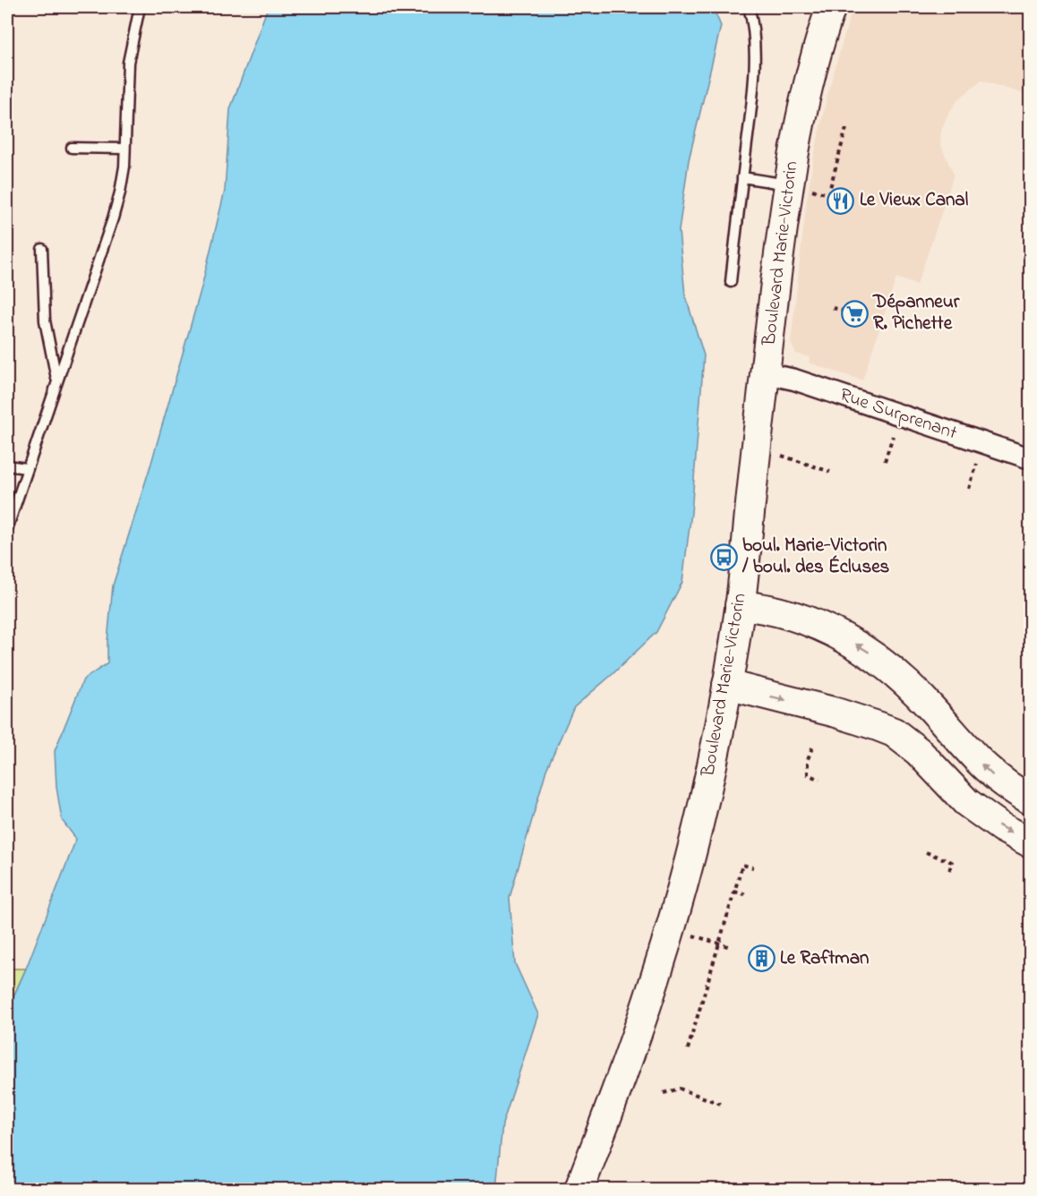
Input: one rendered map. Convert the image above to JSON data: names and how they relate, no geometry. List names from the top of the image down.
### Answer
{
  "streets": {
    "street": ["Boulevard Marie-Victorin", "Rue Surprenant"]
  },
  "crossings": [
    ["Boulevard Marie-Victorin", "Rue Surprenant"]
  ],
  "places": {
    "restaurant": ["Le Vieux Canal"],
    "supermarket": ["Dépanneur R. Pichette"],
    "bus stop": ["boul. Marie-Victorin / boul. des Écluses"],
    "building": ["Le Raftman"]
  }
}
